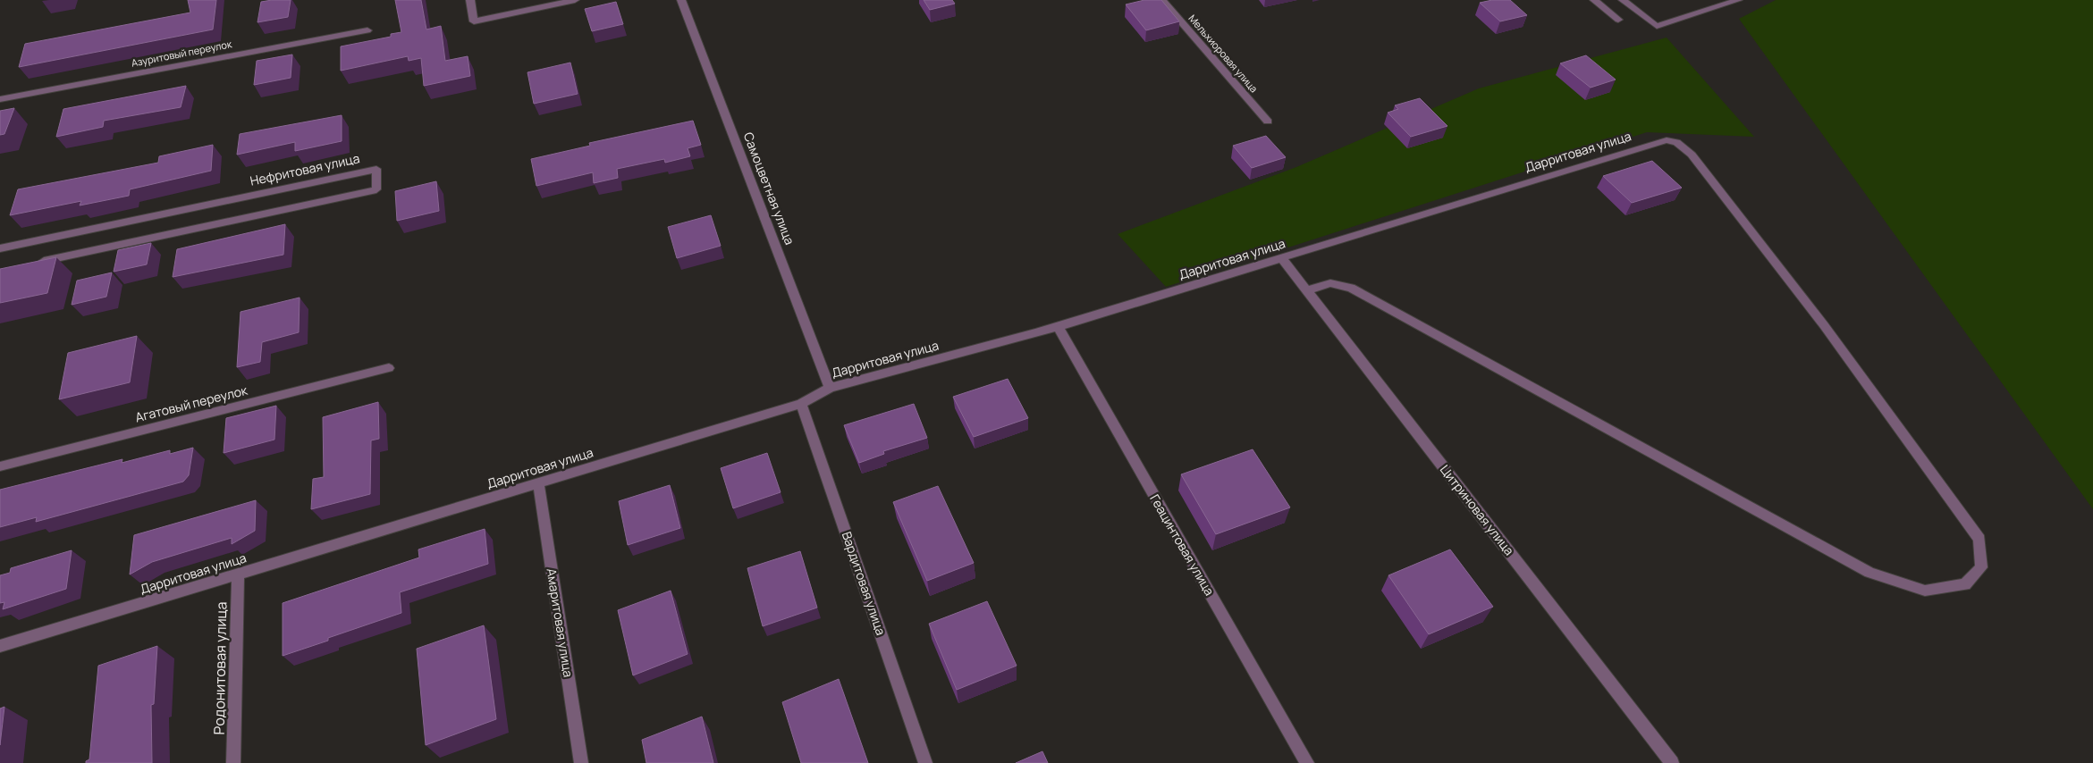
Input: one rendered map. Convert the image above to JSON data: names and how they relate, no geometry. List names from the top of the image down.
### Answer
{
  "streets": {
    "street": [
      "Азуритовый переулок",
      "Мельхиоровая улица",
      "Дарритовая улица",
      "Нефритовая улица",
      "Самоцветная улица",
      "Агатовый переулок",
      "Цитриновая улица",
      "Геацинтовая улица",
      "Вардитовая улица",
      "Амаритовая улица",
      "Родонитовая улица"
    ]
  },
  "crossings": [
    ["Дарритовая улица", "Самоцветная улица"],
    ["Дарритовая улица", "Цитриновая улица"],
    ["Дарритовая улица", "Геацинтовая улица"],
    ["Дарритовая улица", "Вардитовая улица"],
    ["Дарритовая улица", "Амаритовая улица"],
    ["Дарритовая улица", "Родонитовая улица"]
  ]
}
